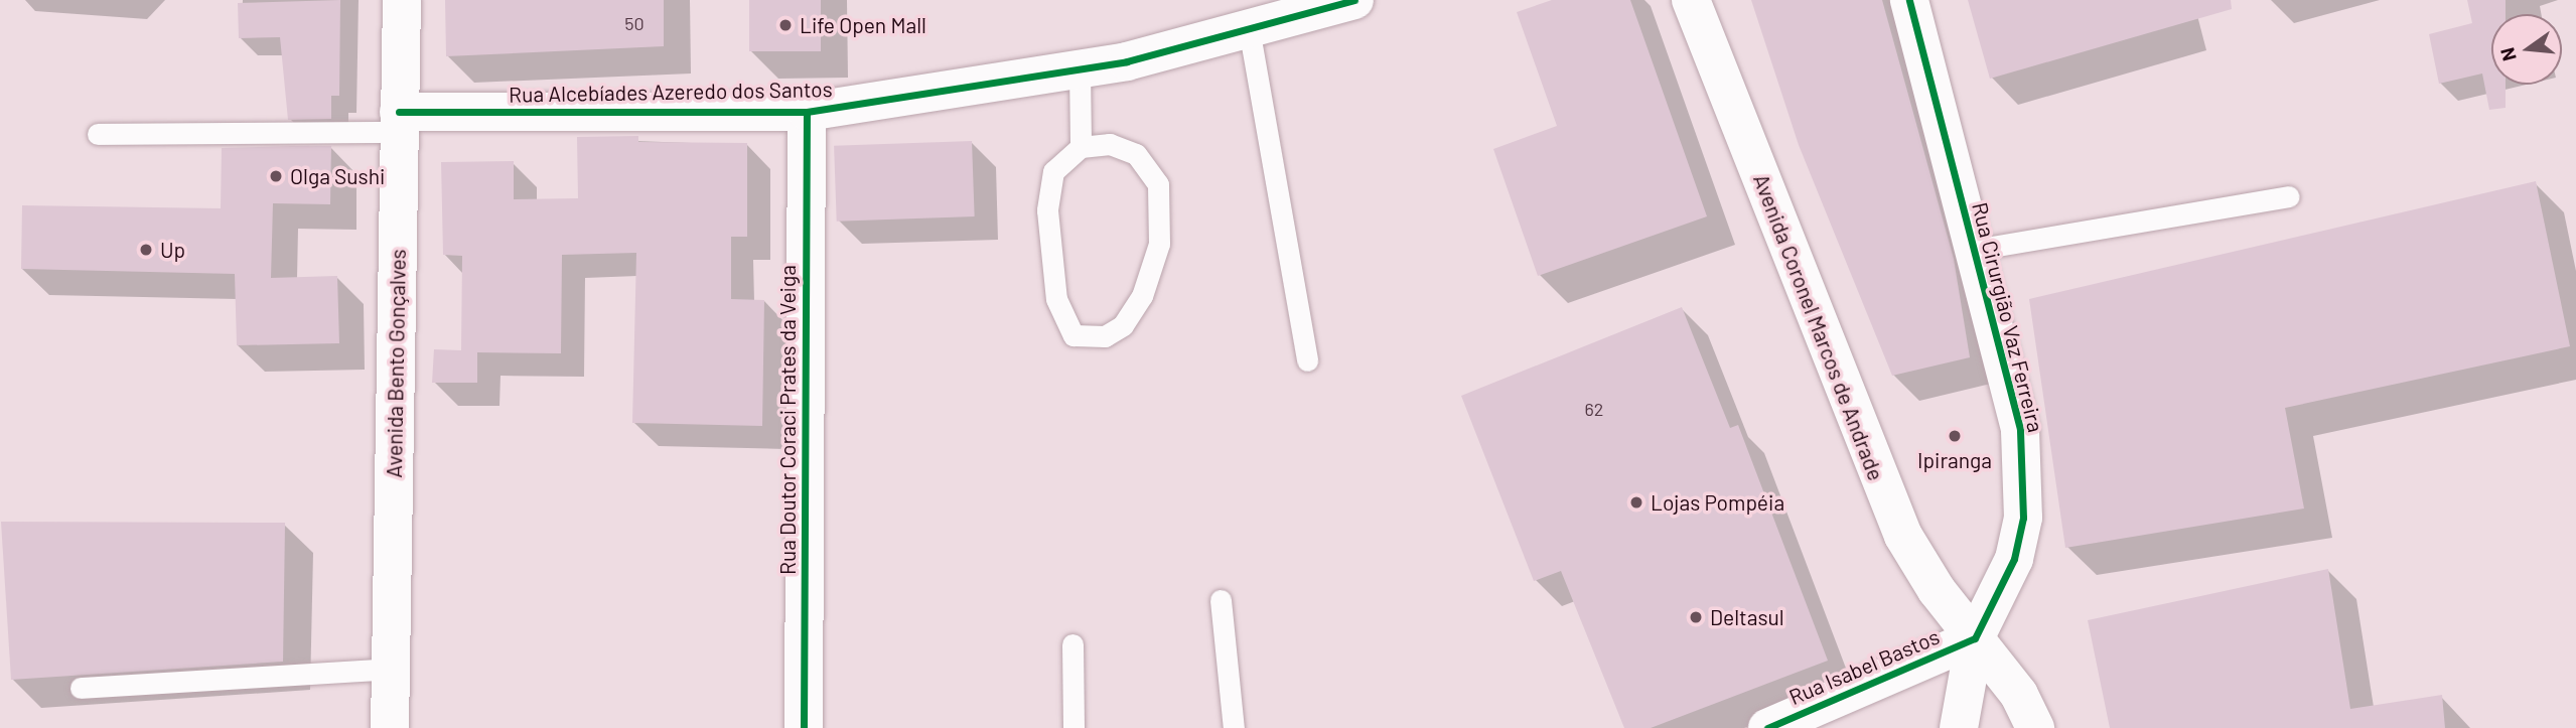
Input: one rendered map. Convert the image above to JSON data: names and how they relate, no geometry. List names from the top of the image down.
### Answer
{
  "streets": {
    "street": [
      "Rua Alcebíades Azeredo dos Santos",
      "Rua Cirurgião Vaz Ferreira",
      "Avenida Coronel Marcos de Andrade",
      "Avenida Bento Gonçalves",
      "Rua Doutor Coraci Prates da Veiga",
      "Rua Isabel Bastos"
    ]
  },
  "crossings": [
    ["Rua Alcebíades Azeredo dos Santos", "Avenida Bento Gonçalves"],
    ["Rua Alcebíades Azeredo dos Santos", "Rua Doutor Coraci Prates da Veiga"],
    ["Rua Cirurgião Vaz Ferreira", "Avenida Coronel Marcos de Andrade"],
    ["Rua Cirurgião Vaz Ferreira", "Rua Isabel Bastos"],
    ["Avenida Coronel Marcos de Andrade", "Rua Isabel Bastos"]
  ],
  "places": [
    "Life Open Mall",
    "Olga Sushi",
    "Up",
    "Ipiranga",
    "Lojas Pompéia",
    "Deltasul"
  ],
  "house_numbers": ["50", "62"],
  "north": "left"
}
